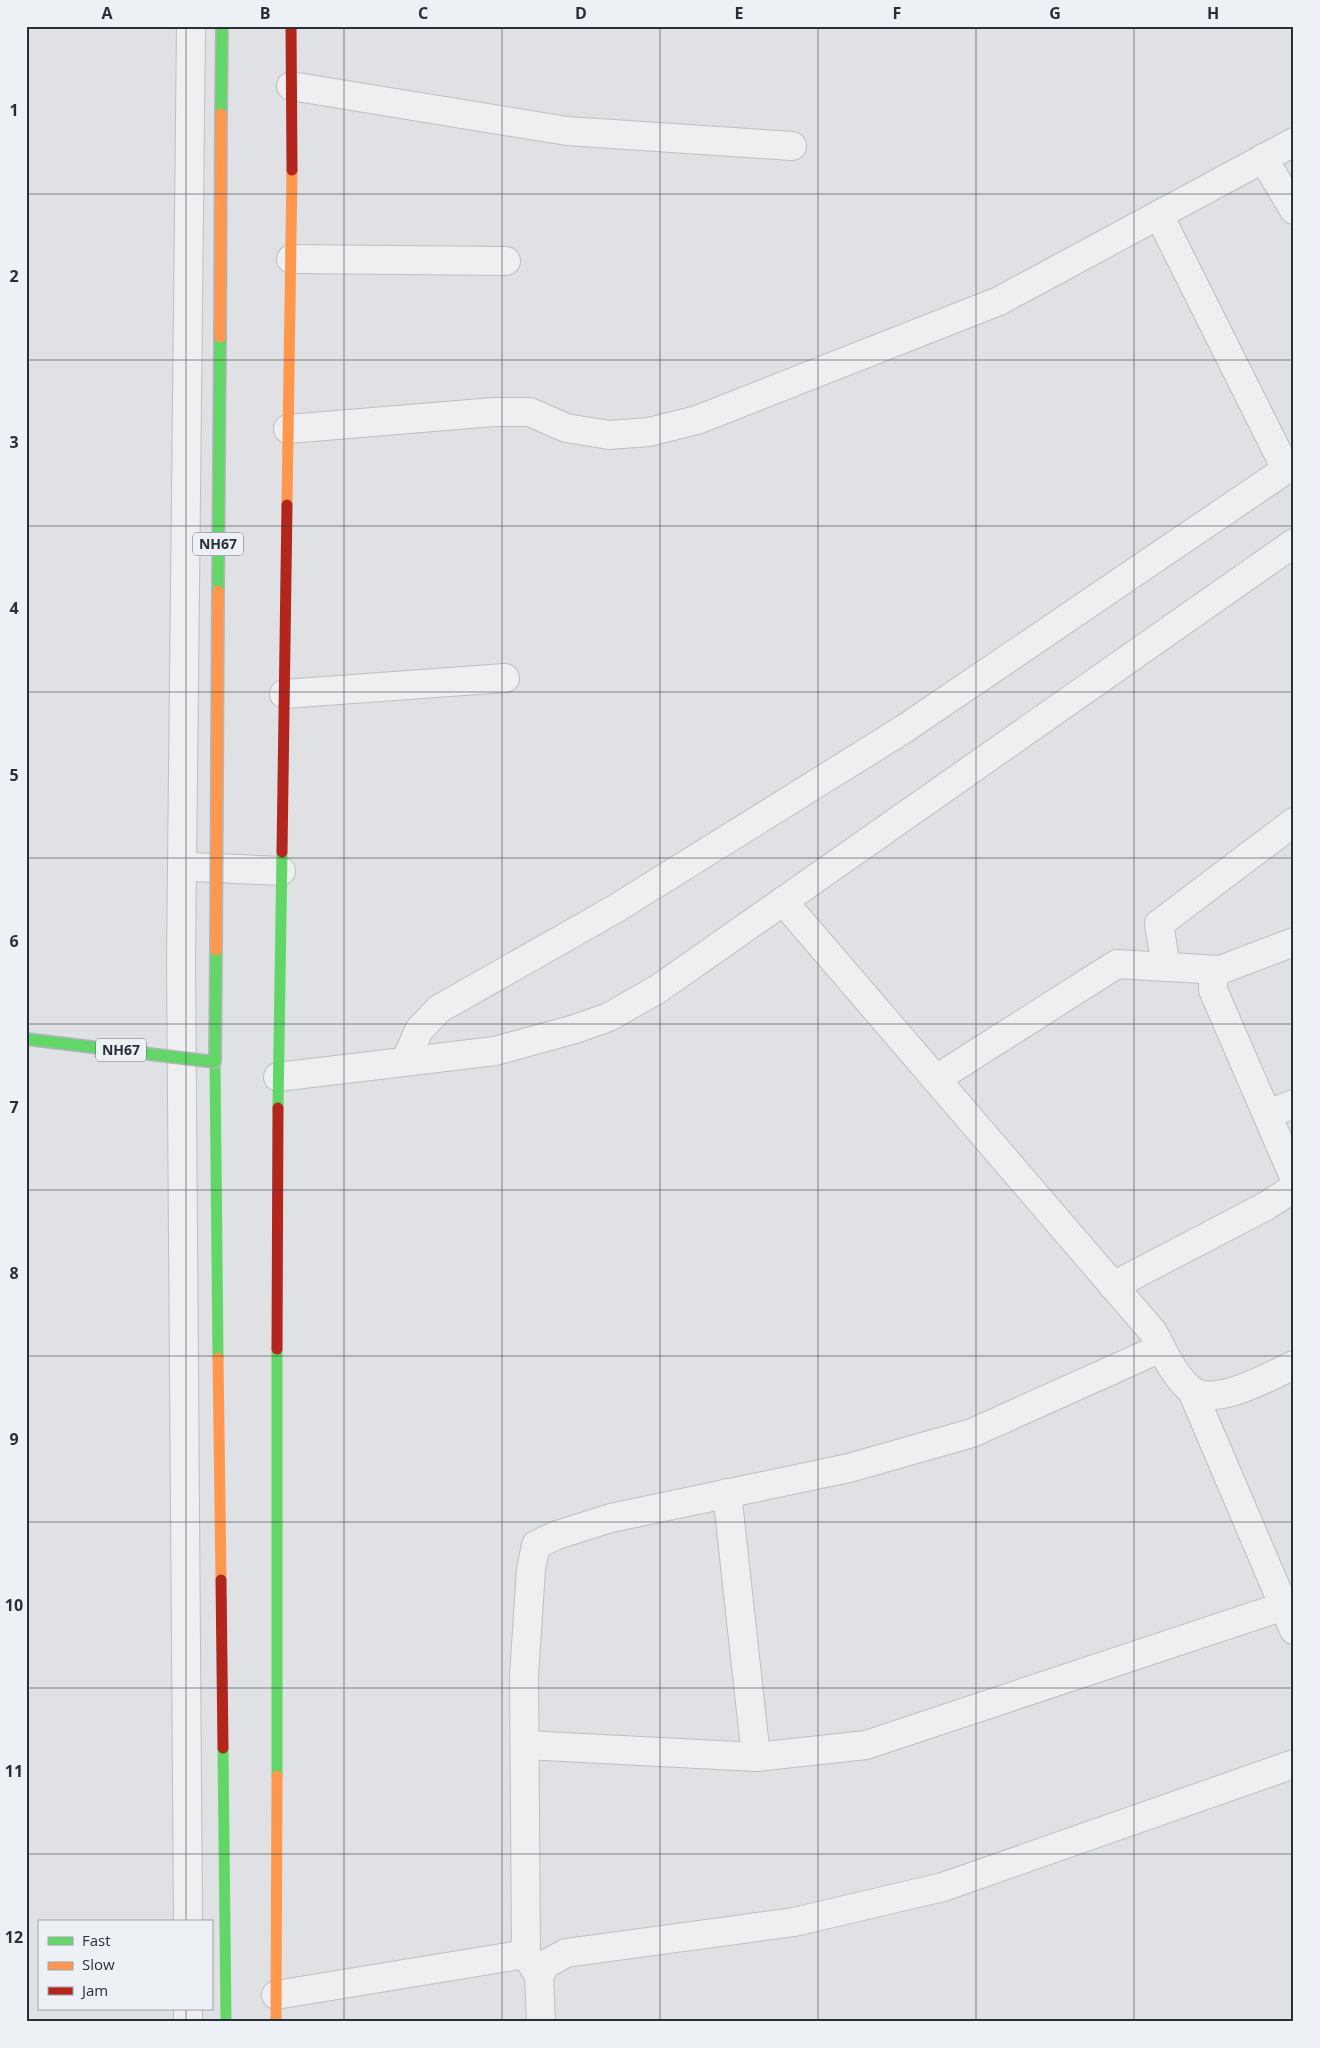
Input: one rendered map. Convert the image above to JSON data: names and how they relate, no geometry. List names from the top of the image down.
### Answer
{
  "streets": {
    "main road": ["NH67"]
  },
  "legend": ["Fast", "Slow", "Jam"],
  "grid": {
    "columns": [
      "A",
      "B",
      "C",
      "D",
      "E",
      "F",
      "G",
      "H"
    ],
    "rows": [
      "1",
      "2",
      "3",
      "4",
      "5",
      "6",
      "7",
      "8",
      "9",
      "10",
      "11",
      "12"
    ]
  }
}
